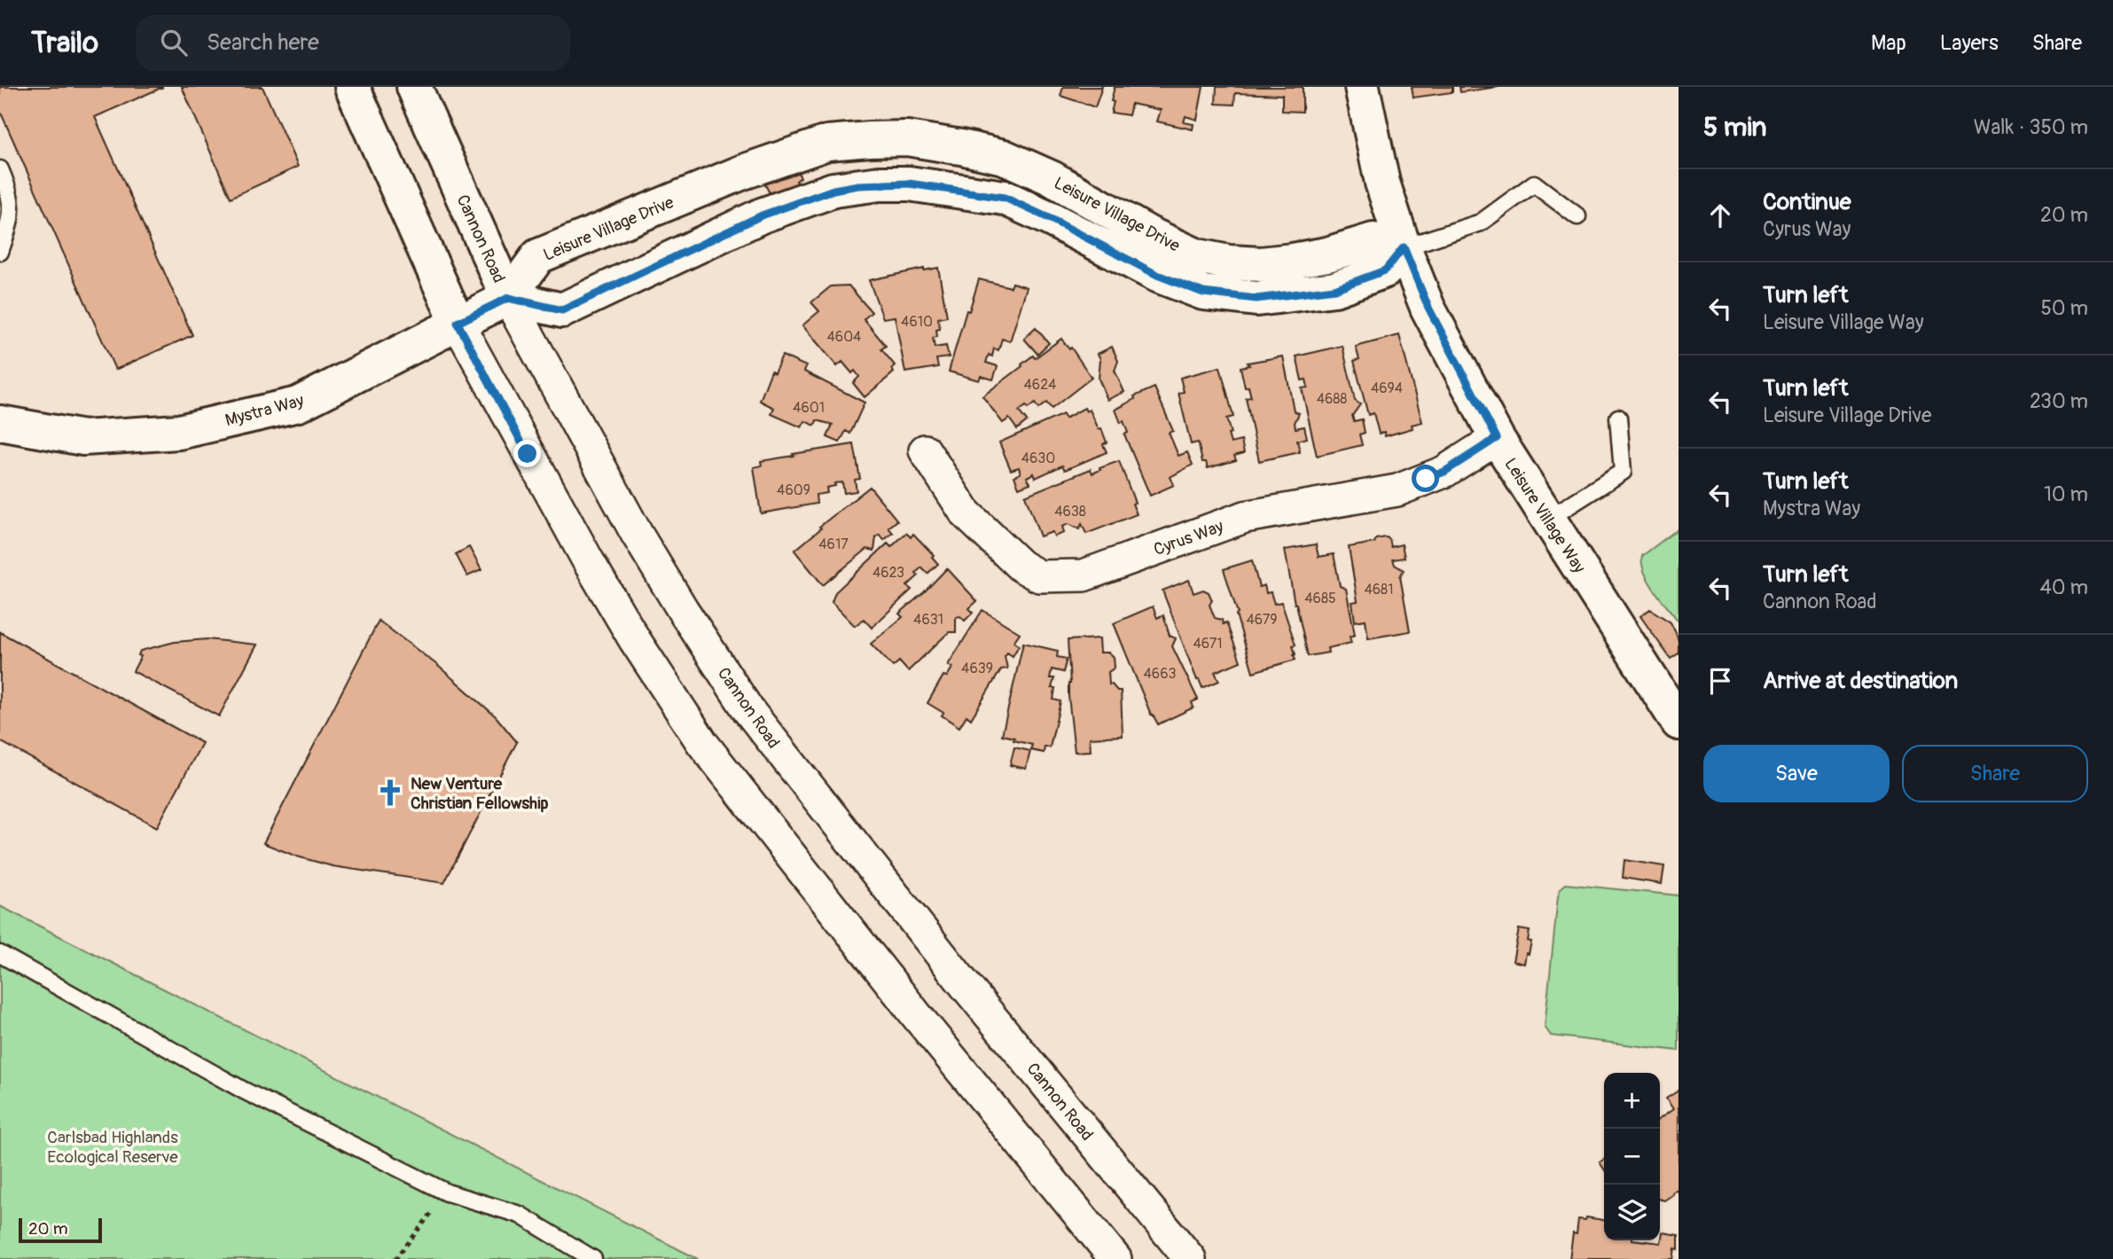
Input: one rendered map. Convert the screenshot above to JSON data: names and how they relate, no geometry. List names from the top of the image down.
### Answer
{
  "streets": {
    "street": [
      "Leisure Village Drive",
      "Cannon Road",
      "Mystra Way",
      "Leisure Village Way",
      "Cyrus Way"
    ]
  },
  "crossings": [
    ["Leisure Village Drive", "Cannon Road"],
    ["Leisure Village Drive", "Mystra Way"],
    ["Leisure Village Drive", "Leisure Village Way"],
    ["Cannon Road", "Mystra Way"],
    ["Leisure Village Way", "Cyrus Way"]
  ],
  "parks": ["Carlsbad Highlands Ecological Reserve"],
  "places": {
    "church": ["New Venture Christian Fellowship"]
  },
  "house_numbers": [
    "4610",
    "4604",
    "4624",
    "4694",
    "4688",
    "4601",
    "4630",
    "4609",
    "4638",
    "4617",
    "4623",
    "4681",
    "4685",
    "4631",
    "4679",
    "4671",
    "4639",
    "4663"
  ],
  "scale_bar": "20 m",
  "page": {
    "header": "Trailo",
    "search": "Search here",
    "nav": ["Map", "Layers", "Share"],
    "heading": ["5 min", "Walk · 350 m"],
    "list": [
      ["Continue", "Cyrus Way", "20 m"],
      ["Turn left", "Leisure Village Way", "50 m"],
      ["Turn left", "Leisure Village Drive", "230 m"],
      ["Turn left", "Mystra Way", "10 m"],
      ["Turn left", "Cannon Road", "40 m"],
      "Arrive at destination"
    ],
    "buttons": ["Save", "Share"],
    "map_buttons": ["+", "−"],
    "scale": "20 m"
  }
}
